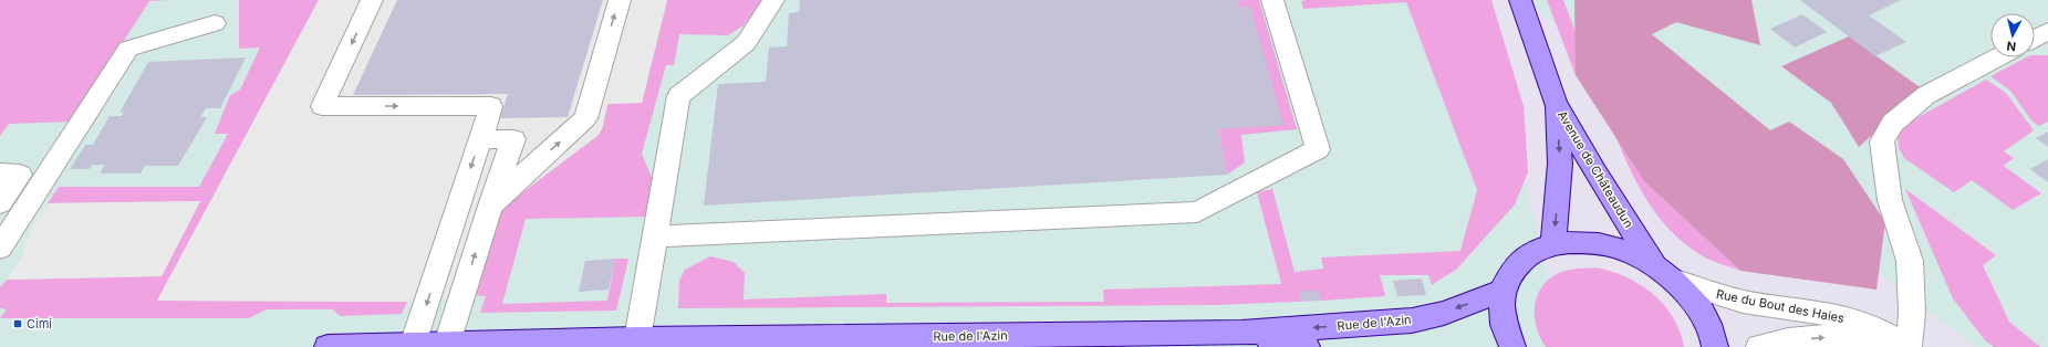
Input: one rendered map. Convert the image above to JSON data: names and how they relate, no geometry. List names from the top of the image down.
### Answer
{
  "streets": {
    "main road": ["Avenue de Châteaudun", "Rue de l'Azin"],
    "street": ["Rue du Bout des Haies"]
  },
  "one_way": ["Avenue de Châteaudun"],
  "places": {
    "transit": ["Cimi"]
  },
  "north": "bottom"
}
